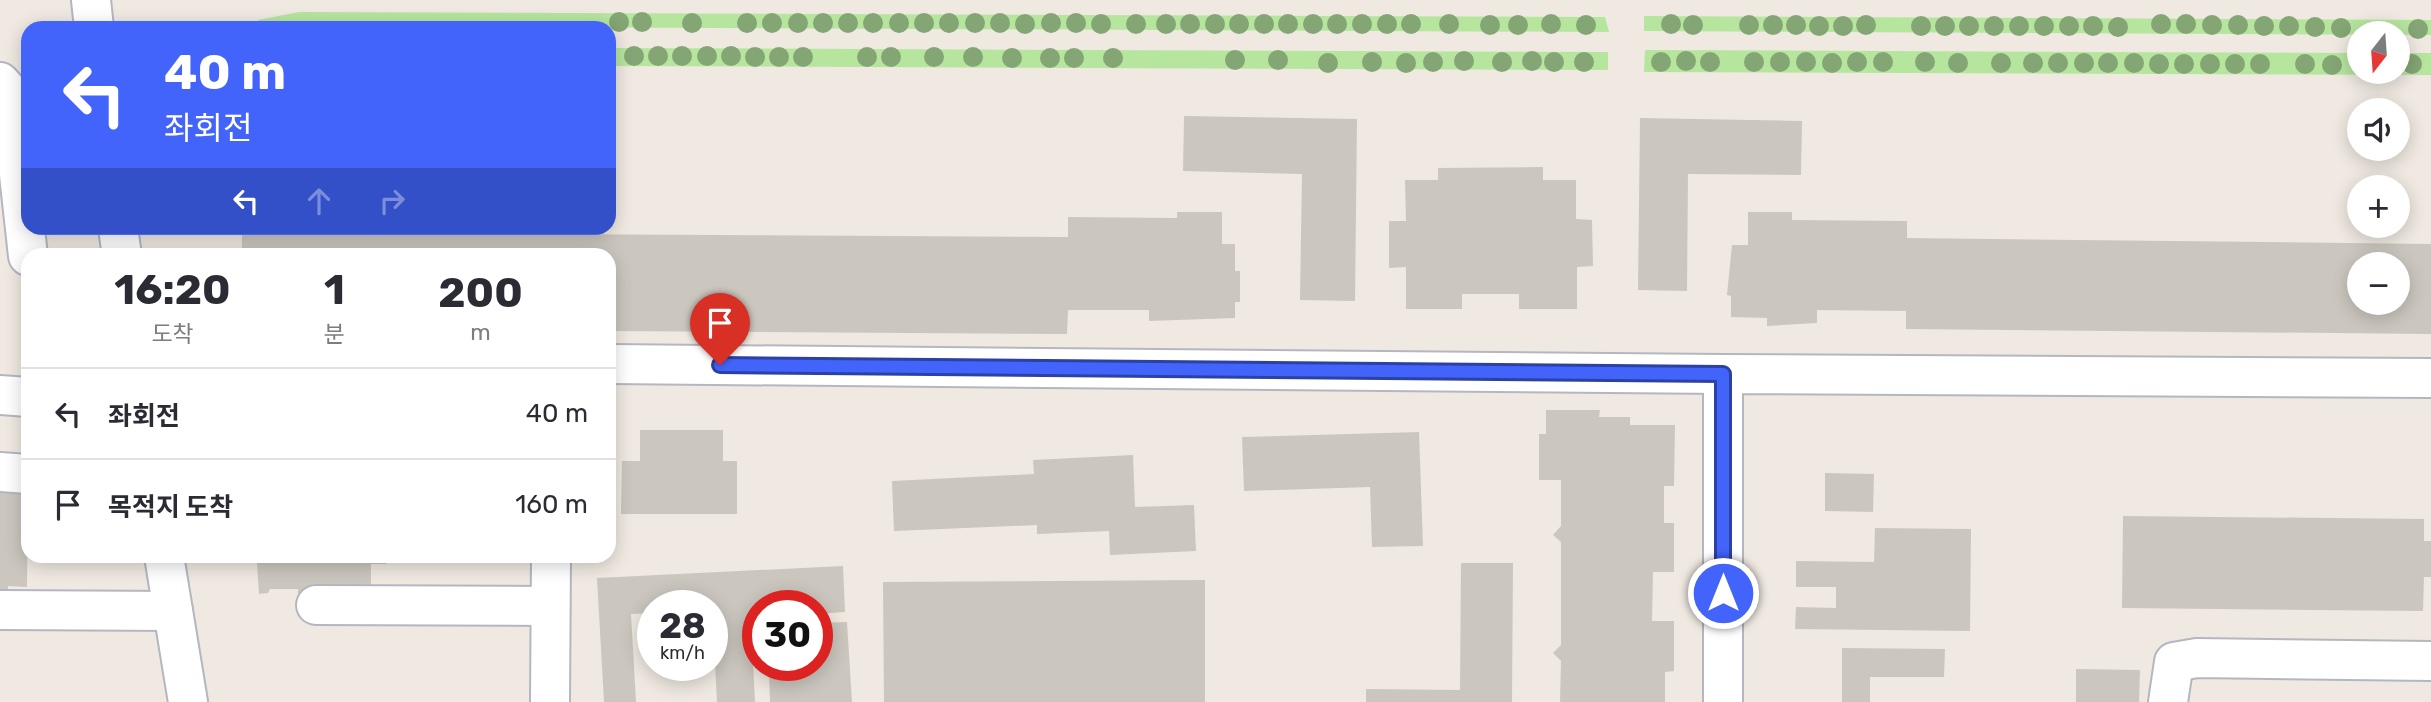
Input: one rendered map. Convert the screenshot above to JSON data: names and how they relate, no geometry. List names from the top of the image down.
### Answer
{
  "north": "bottom",
  "page": {
    "map_buttons": ["+", "−"],
    "turn": ["40 m", "좌회전"],
    "eta": [
      "16:20",
      "도착",
      "1",
      "분",
      "200",
      "m"
    ],
    "list": [
      {
        "name": "좌회전",
        "value": "40 m"
      },
      {
        "name": "목적지 도착",
        "value": "160 m"
      }
    ],
    "speed": "28 km/h",
    "limit": "30"
  }
}
